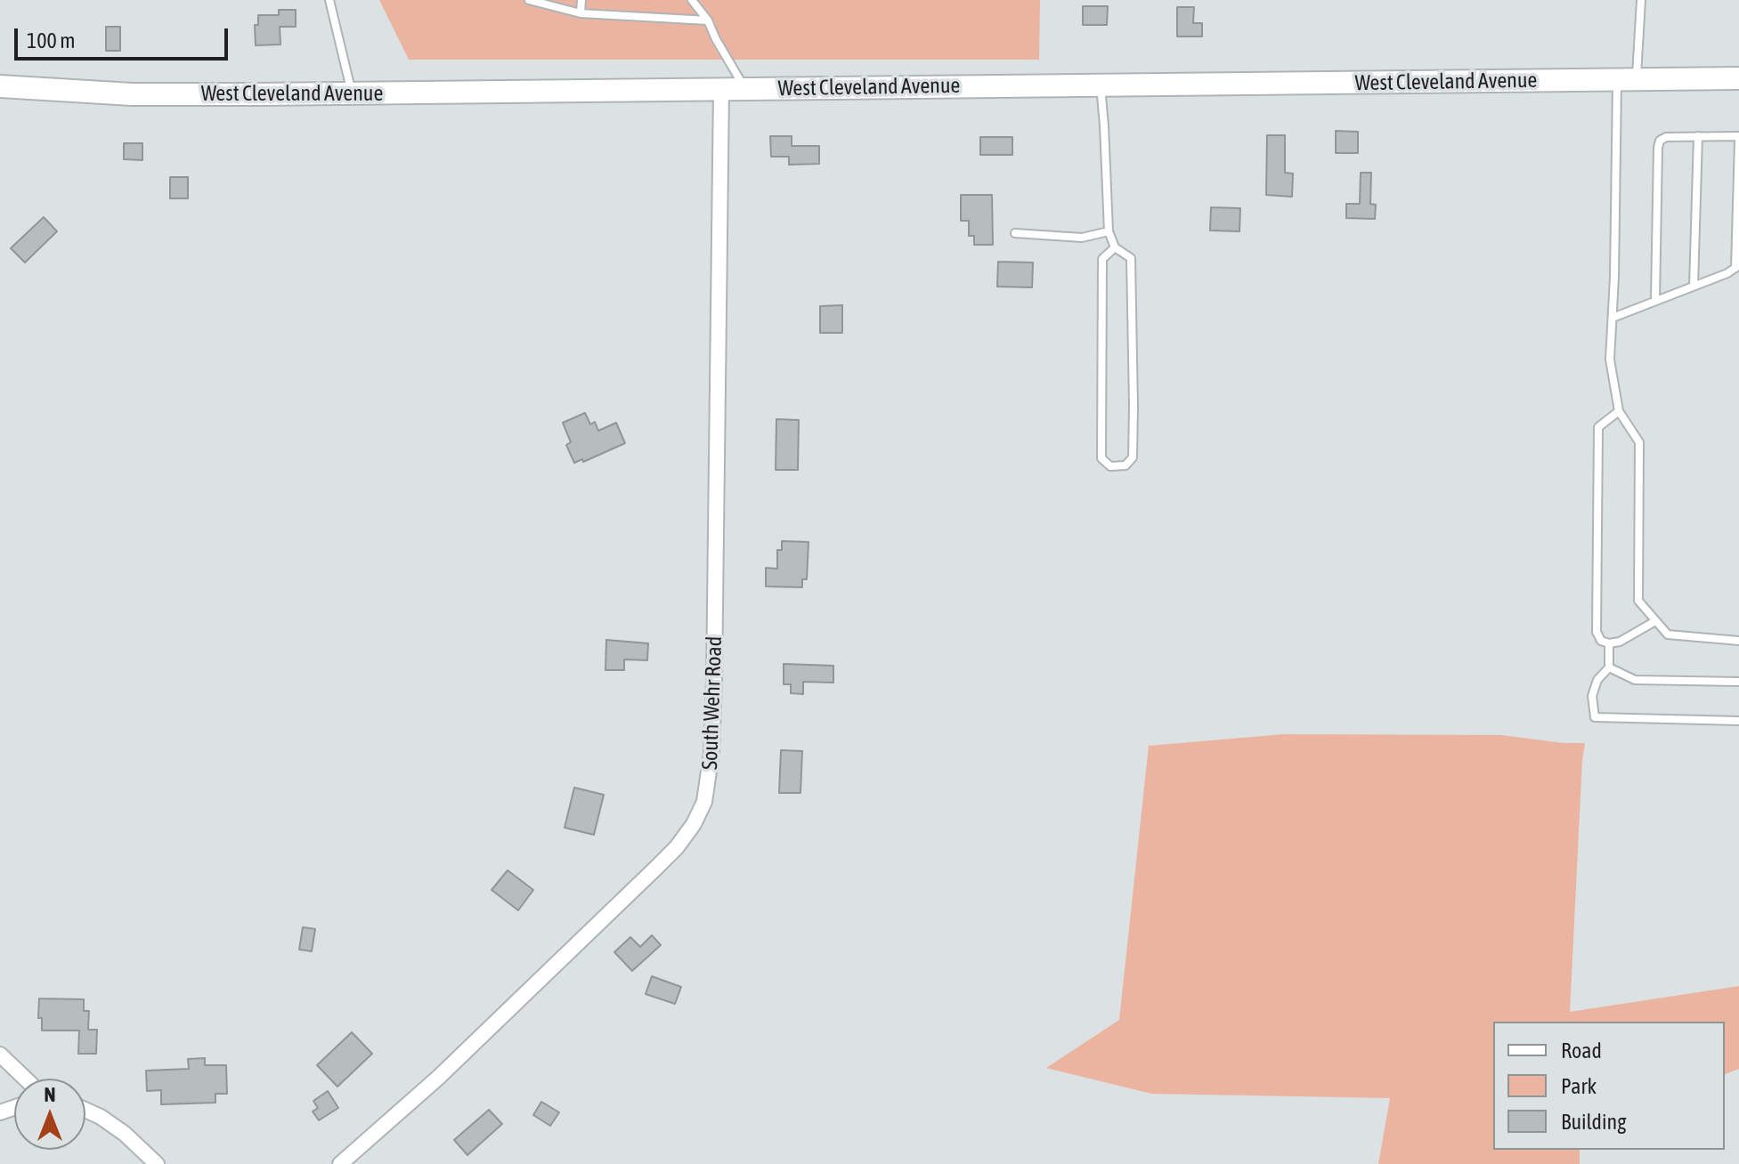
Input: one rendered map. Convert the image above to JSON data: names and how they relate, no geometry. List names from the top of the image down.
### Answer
{
  "streets": {
    "main road": ["West Cleveland Avenue"],
    "street": ["South Wehr Road"]
  },
  "crossings": [
    ["West Cleveland Avenue", "South Wehr Road"]
  ],
  "legend": ["Road", "Park", "Building"],
  "scale_bar": "100 m",
  "north": "top"
}
